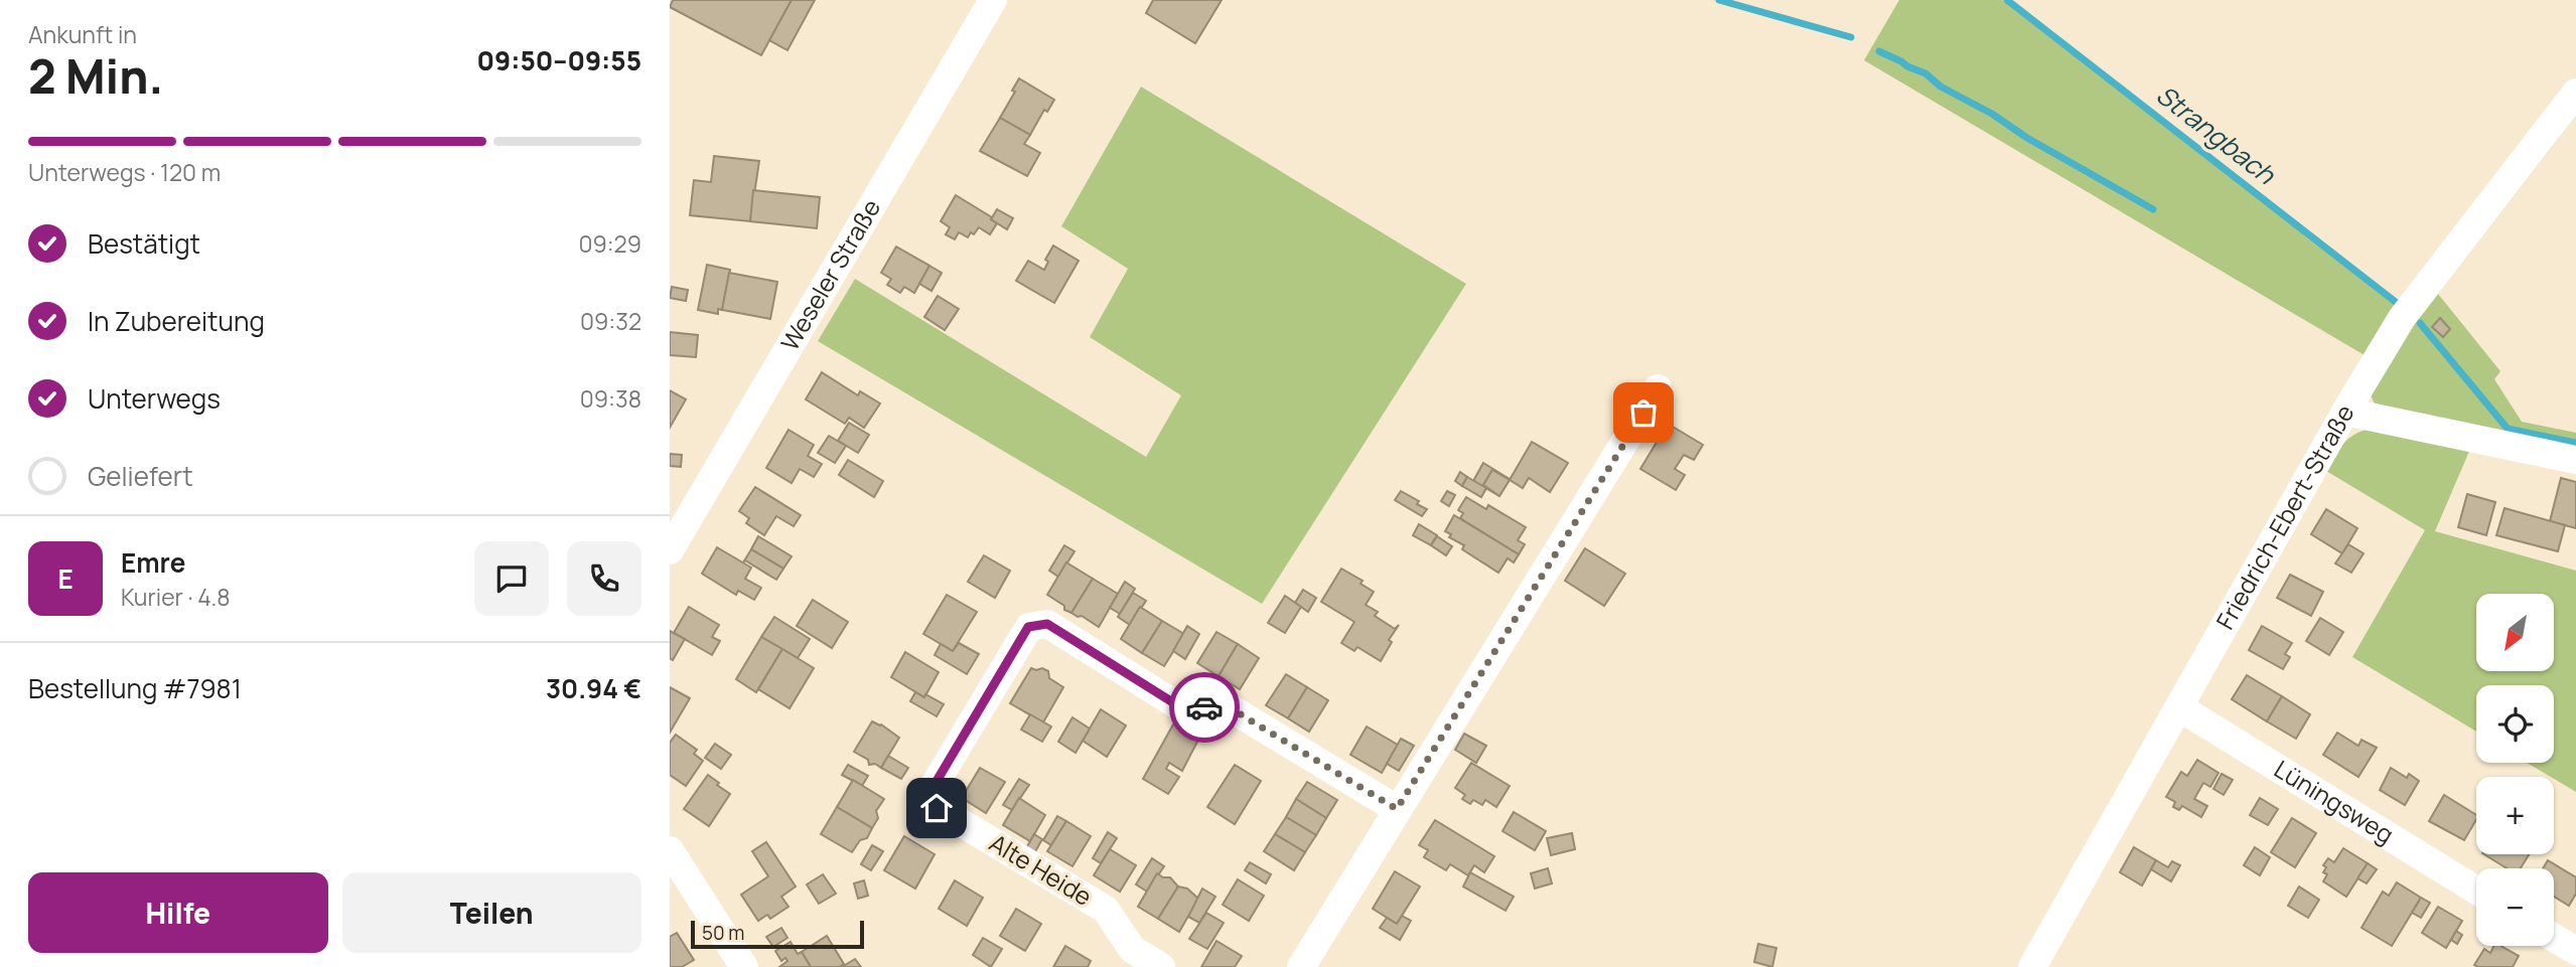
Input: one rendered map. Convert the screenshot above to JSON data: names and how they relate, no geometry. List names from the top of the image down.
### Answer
{
  "streets": {
    "street": [
      "Weseler Straße",
      "Friedrich-Ebert-Straße",
      "Lüningsweg",
      "Alte Heide"
    ]
  },
  "crossings": [
    ["Friedrich-Ebert-Straße", "Lüningsweg"]
  ],
  "water": ["Strangbach"],
  "scale_bar": "50 m",
  "north": "bottom left",
  "page": {
    "heading": ["2 Min.", "Ankunft in", "09:50–09:55"],
    "panel": [
      "Emre",
      "Kurier · 4.8",
      "Bestellung #7981",
      "30.94 €"
    ],
    "bar": "Unterwegs · 120 m",
    "list": [
      ["Bestätigt", "09:29"],
      ["In Zubereitung", "09:32"],
      ["Unterwegs", "09:38"],
      "Geliefert"
    ],
    "round": "E",
    "map_buttons": ["+", "−"],
    "buttons": ["Hilfe", "Teilen"],
    "scale": "50 m"
  }
}
